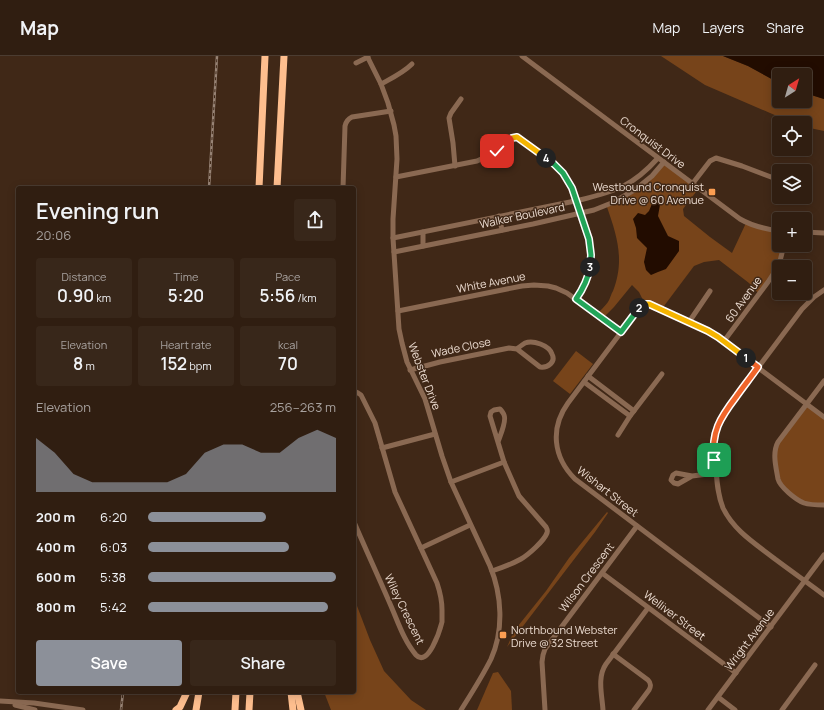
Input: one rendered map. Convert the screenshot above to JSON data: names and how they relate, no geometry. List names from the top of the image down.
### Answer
{
  "streets": {
    "street": [
      "Cronquist Drive",
      "Walker Boulevard",
      "White Avenue",
      "60 Avenue",
      "Wade Close",
      "Webster Drive",
      "Wishart Street",
      "Wilson Crescent",
      "Wiley Crescent",
      "Welliver Street",
      "Wright Avenue"
    ]
  },
  "crossings": [
    ["Cronquist Drive", "Walker Boulevard"],
    ["Walker Boulevard", "Webster Drive"],
    ["White Avenue", "Webster Drive"],
    ["White Avenue", "Wishart Street"],
    ["60 Avenue", "Wishart Street"],
    ["Wade Close", "Webster Drive"],
    ["Wishart Street", "Wilson Crescent"],
    ["Wishart Street", "Wright Avenue"],
    ["Wilson Crescent", "Welliver Street"],
    ["Welliver Street", "Wright Avenue"]
  ],
  "places": {
    "transit": ["Westbound Cronquist Drive @ 60 Avenue", "Northbound Webster Drive @ 32 Street"]
  },
  "north": "top right",
  "page": {
    "header": "Map",
    "nav": ["Map", "Layers", "Share"],
    "map_buttons": ["+", "−"],
    "pins": [
      "4",
      "3",
      "2",
      "1"
    ],
    "heading": ["Evening run", "20:06"],
    "stats": [
      ["Distance", "0.90 km"],
      ["Time", "5:20"],
      ["Pace", "5:56 /km"],
      ["Elevation", "8 m"],
      ["Heart rate", "152 bpm"],
      ["kcal", "70"]
    ],
    "chart": ["Elevation", "256–263 m"],
    "list": [
      {
        "name": "200 m",
        "note": "6:20"
      },
      {
        "name": "400 m",
        "note": "6:03"
      },
      {
        "name": "600 m",
        "note": "5:38"
      },
      {
        "name": "800 m",
        "note": "5:42"
      }
    ],
    "buttons": ["Save", "Share"]
  }
}
